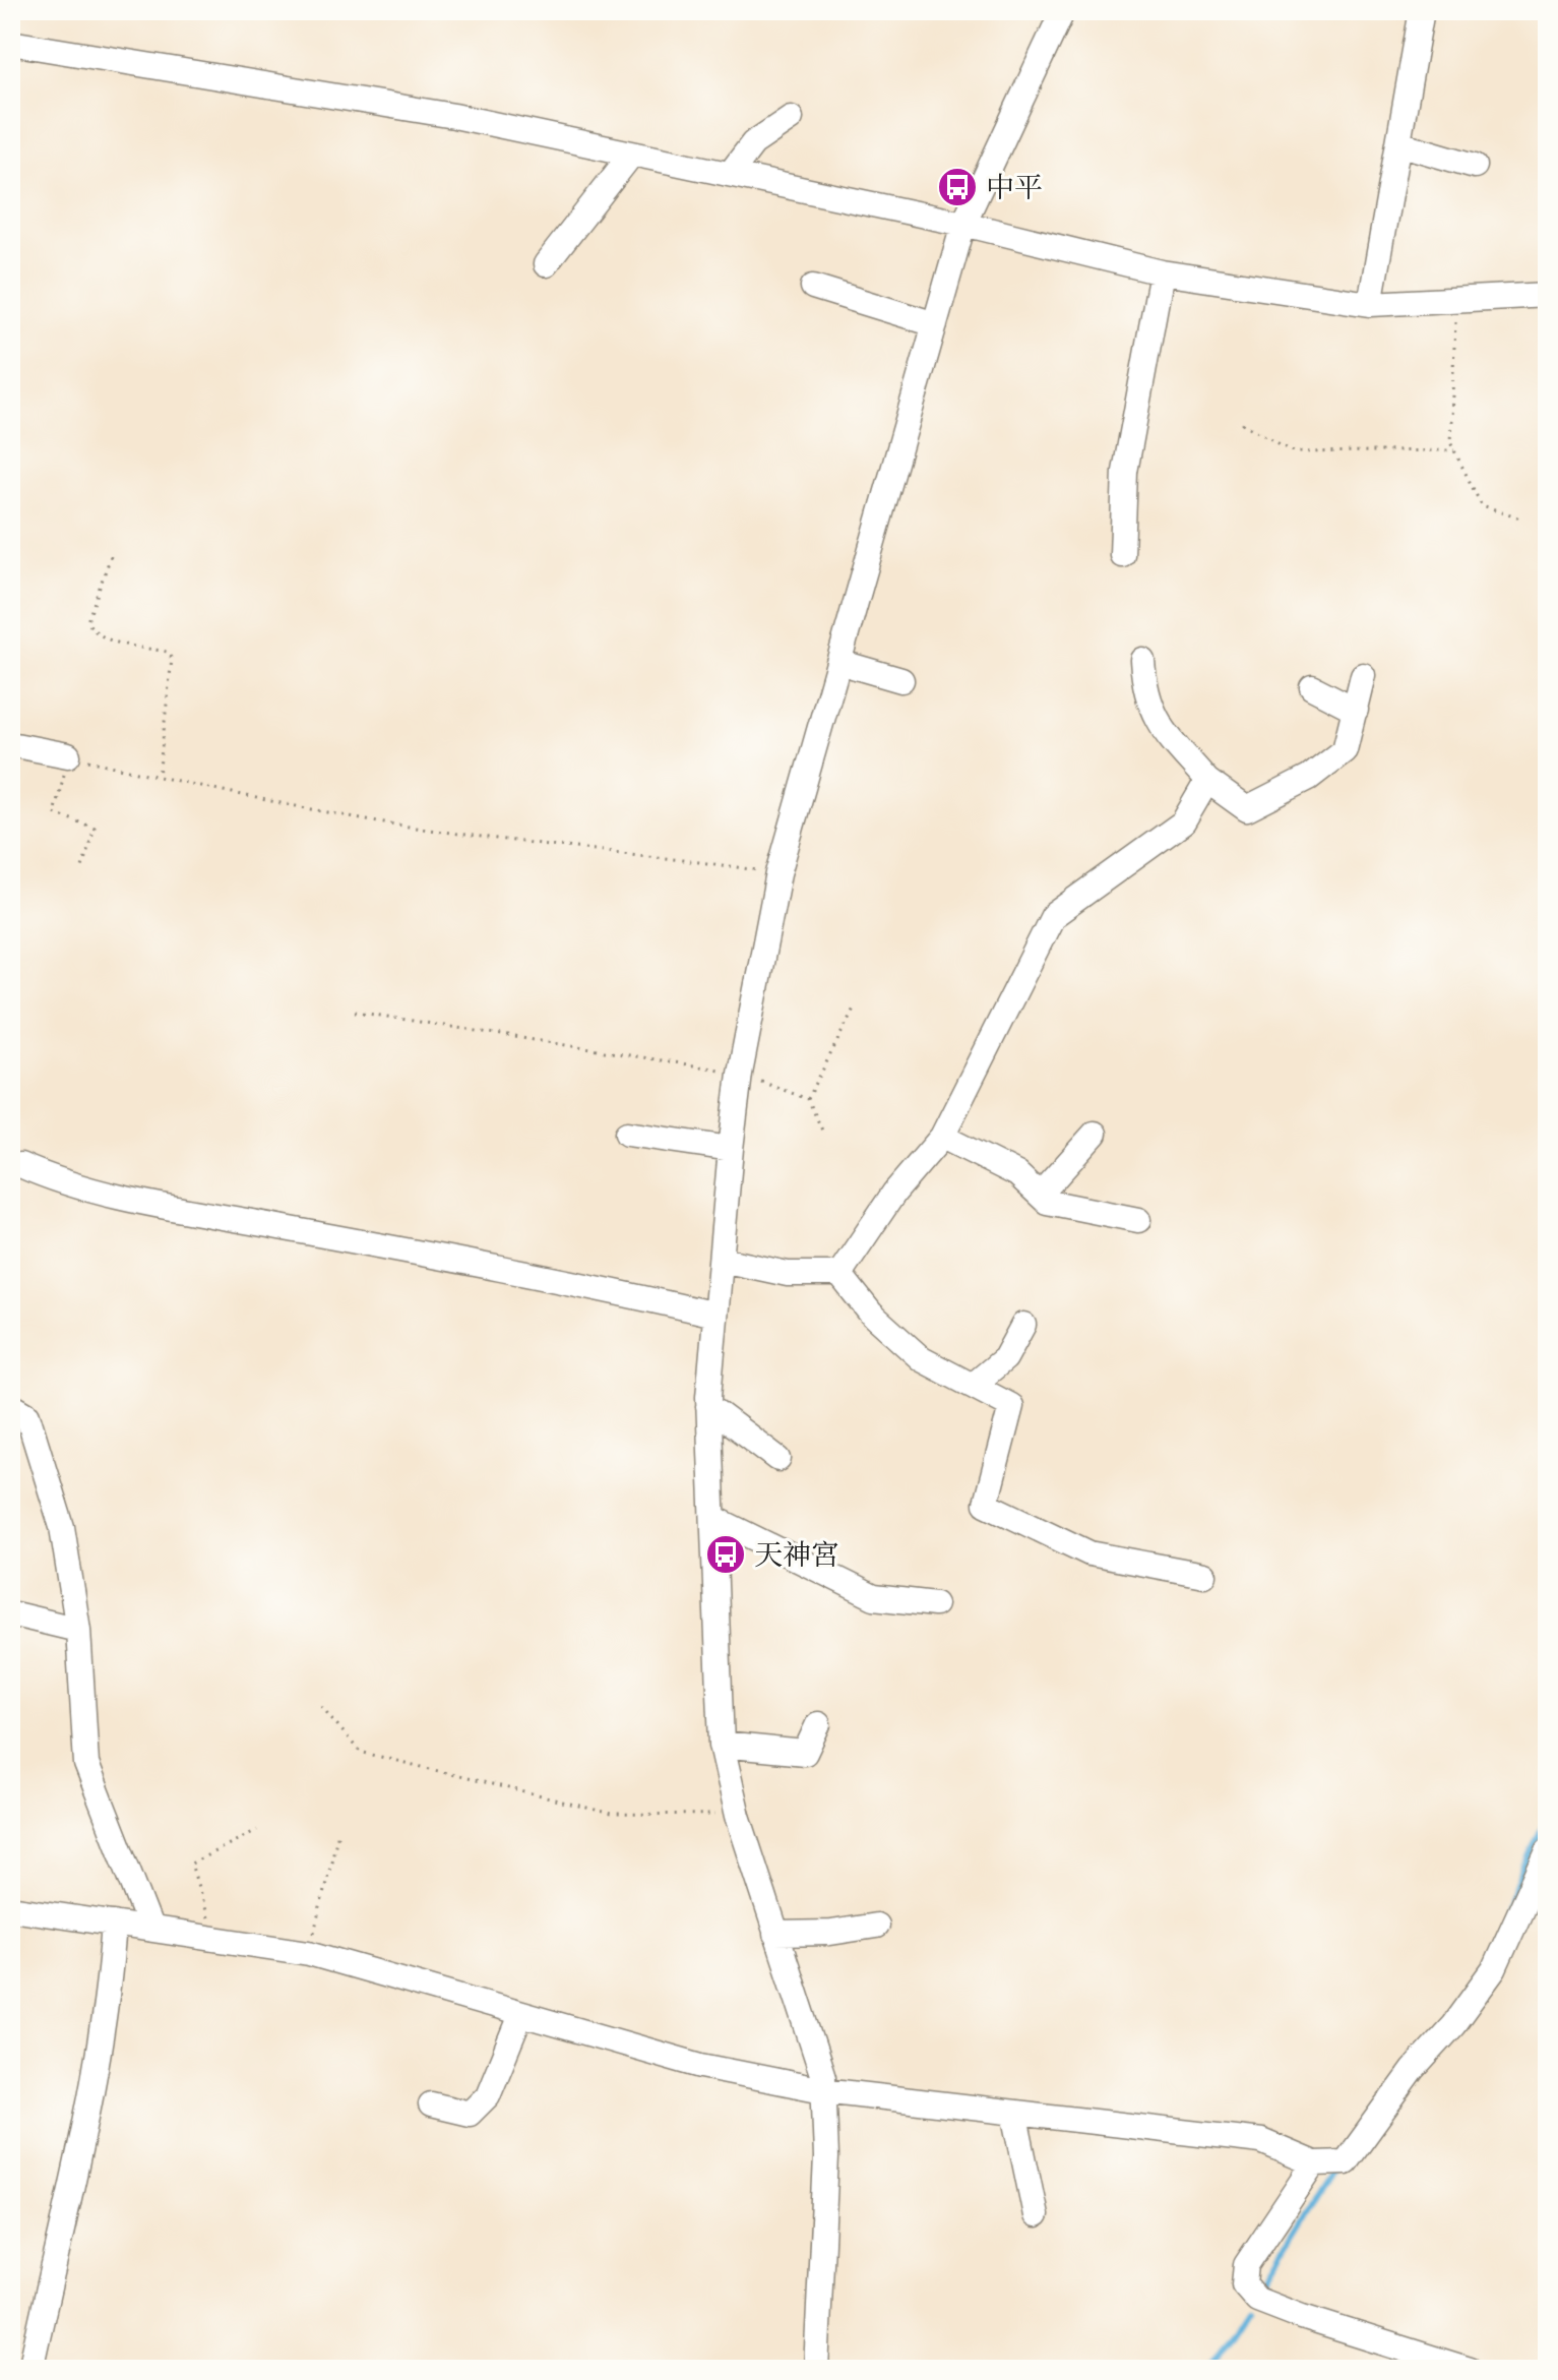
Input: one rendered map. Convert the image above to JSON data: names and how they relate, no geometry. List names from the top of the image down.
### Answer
{
  "places": {
    "bus stop": ["中平", "天神宮"]
  }
}
